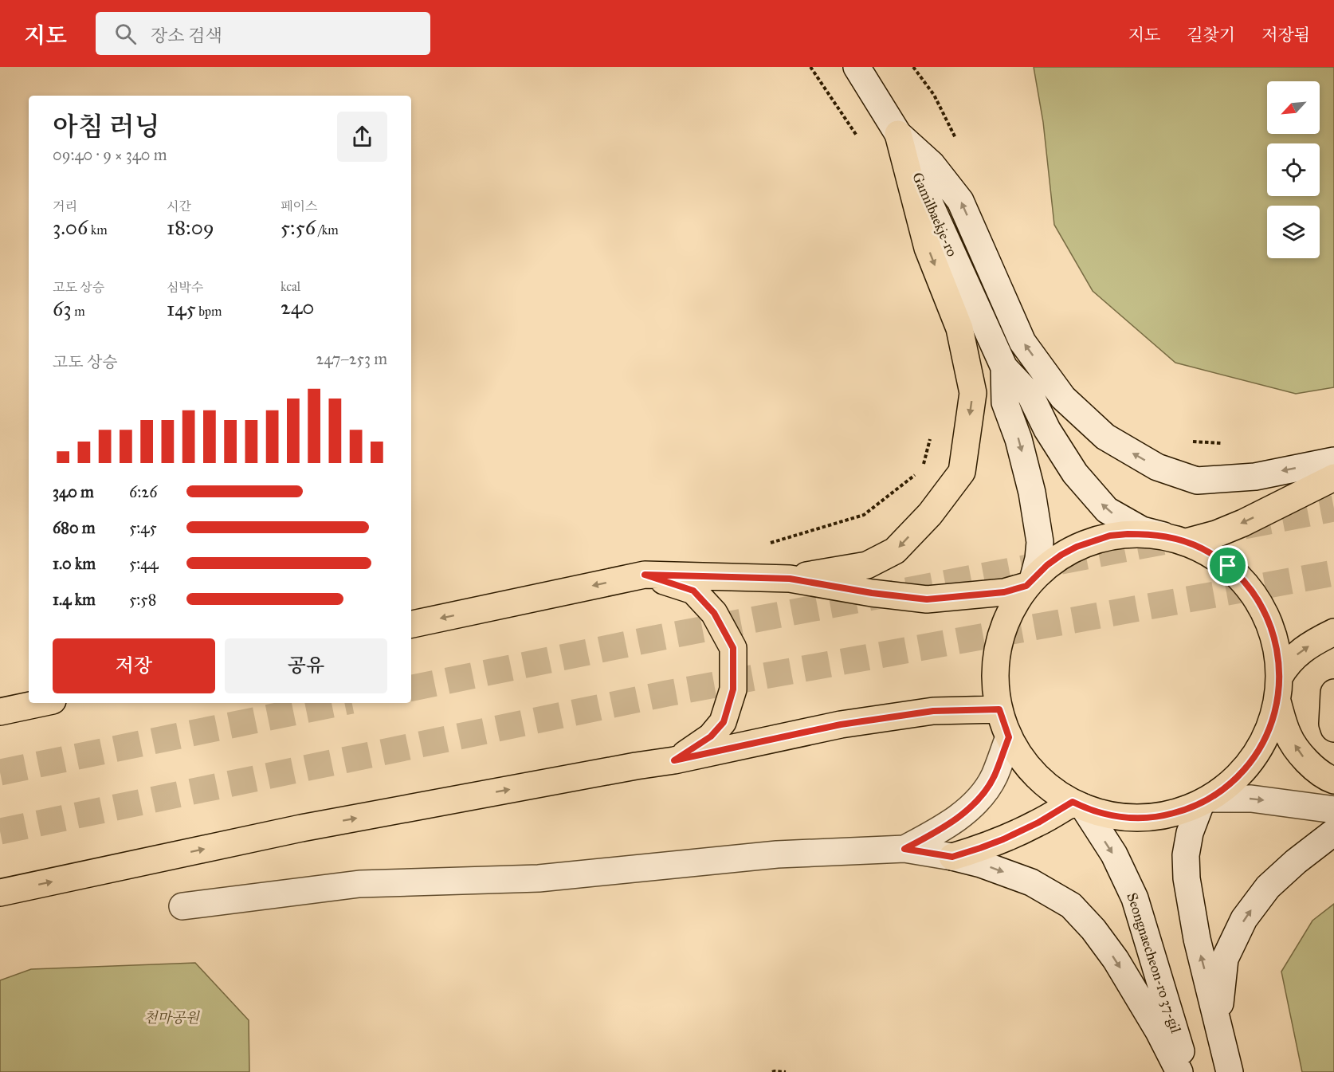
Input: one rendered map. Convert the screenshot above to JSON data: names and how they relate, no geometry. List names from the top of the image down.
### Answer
{
  "streets": {
    "main road": ["Gamilbaekje-ro", "Seongnaecheon-ro 37-gil"]
  },
  "parks": ["천마공원"],
  "north": "bottom left",
  "page": {
    "header": "지도",
    "search": "장소 검색",
    "nav": ["지도", "길찾기", "저장됨"],
    "heading": ["아침 러닝", "09:40 · 9 × 340 m"],
    "stats": [
      ["거리", "3.06 km"],
      ["시간", "18:09"],
      ["페이스", "5:56 /km"],
      ["고도 상승", "63 m"],
      ["심박수", "145 bpm"],
      ["kcal", "240"]
    ],
    "chart": ["고도 상승", "247–253 m"],
    "list": [
      {
        "name": "340 m",
        "note": "6:26"
      },
      {
        "name": "680 m",
        "note": "5:45"
      },
      {
        "name": "1.0 km",
        "note": "5:44"
      },
      {
        "name": "1.4 km",
        "note": "5:58"
      }
    ],
    "buttons": ["저장", "공유"]
  }
}
